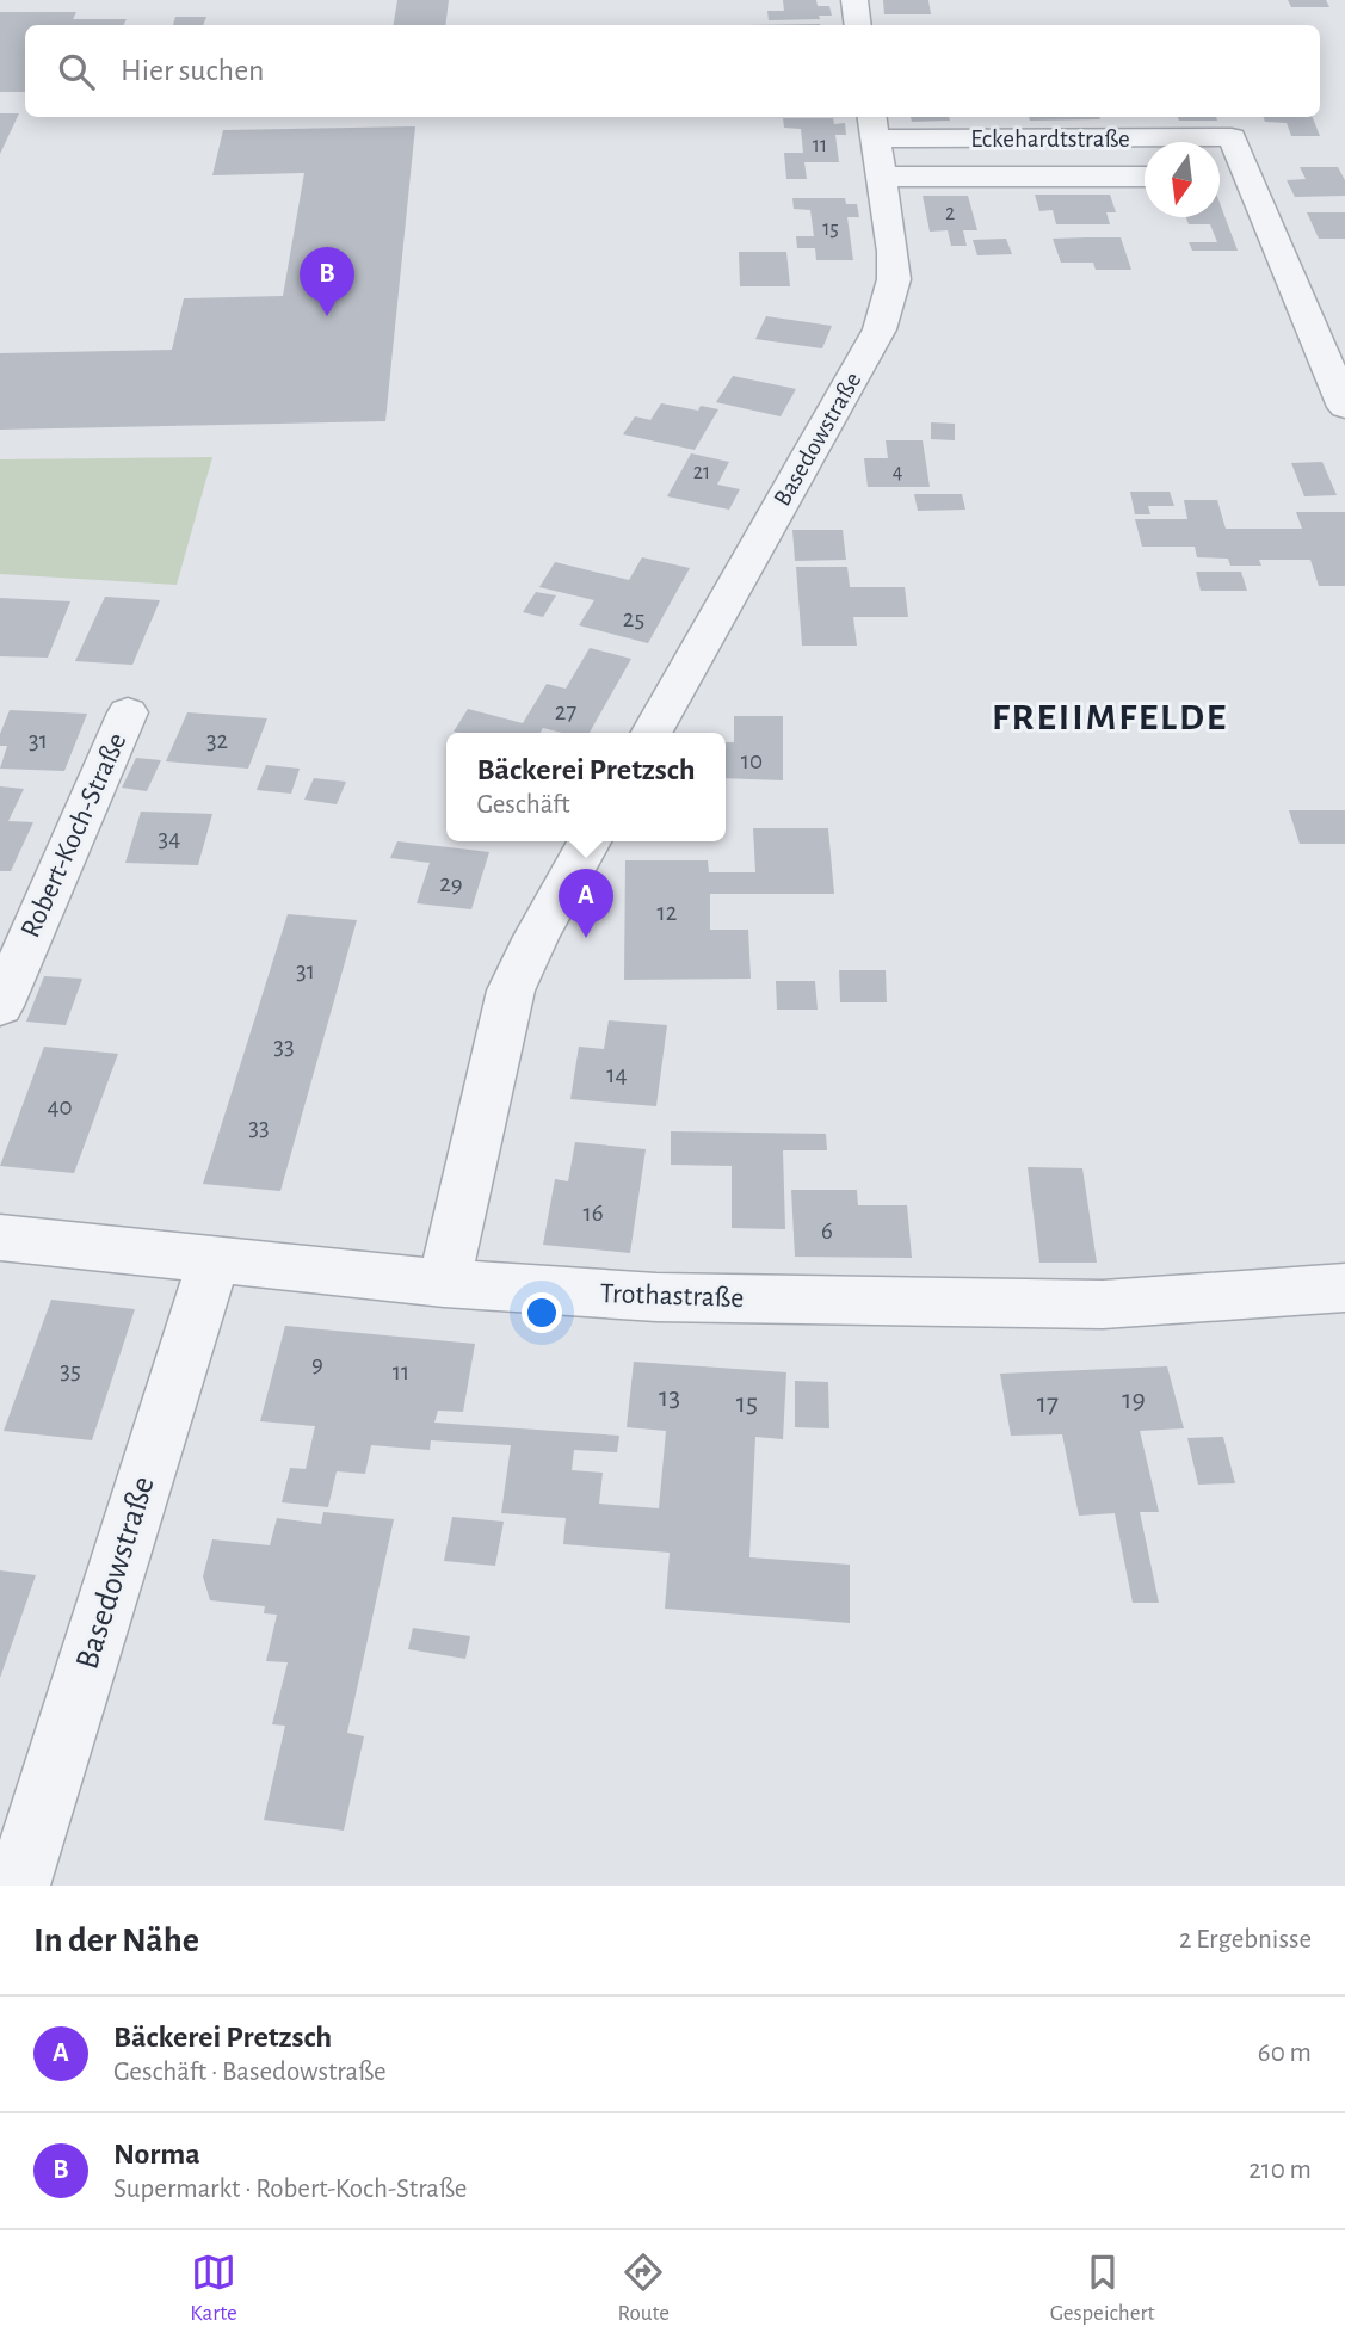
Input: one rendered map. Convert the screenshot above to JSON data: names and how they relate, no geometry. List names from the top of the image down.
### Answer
{
  "streets": {
    "street": [
      "Eckehardtstraße",
      "Basedowstraße",
      "Robert-Koch-Straße",
      "Trothastraße"
    ]
  },
  "crossings": [
    ["Eckehardtstraße", "Basedowstraße"],
    ["Basedowstraße", "Trothastraße"]
  ],
  "districts": ["FREIIMFELDE"],
  "house_numbers": [
    "11",
    "2",
    "15",
    "21",
    "4",
    "25",
    "27",
    "31",
    "32",
    "10",
    "34",
    "29",
    "12",
    "31",
    "33",
    "14",
    "40",
    "33",
    "16",
    "6",
    "9",
    "35",
    "11",
    "13",
    "19",
    "15",
    "17"
  ],
  "north": "bottom",
  "page": {
    "search": "Hier suchen",
    "pins": ["B", "A"],
    "popup": ["Bäckerei Pretzsch", "Geschäft"],
    "heading": ["In der Nähe", "2 Ergebnisse"],
    "list": [
      {
        "mark": "A",
        "name": "Bäckerei Pretzsch",
        "note": "Geschäft · Basedowstraße",
        "value": "60 m"
      },
      {
        "mark": "B",
        "name": "Norma",
        "note": "Supermarkt · Robert-Koch-Straße",
        "value": "210 m"
      }
    ],
    "nav": ["Karte", "Route", "Gespeichert"]
  }
}
